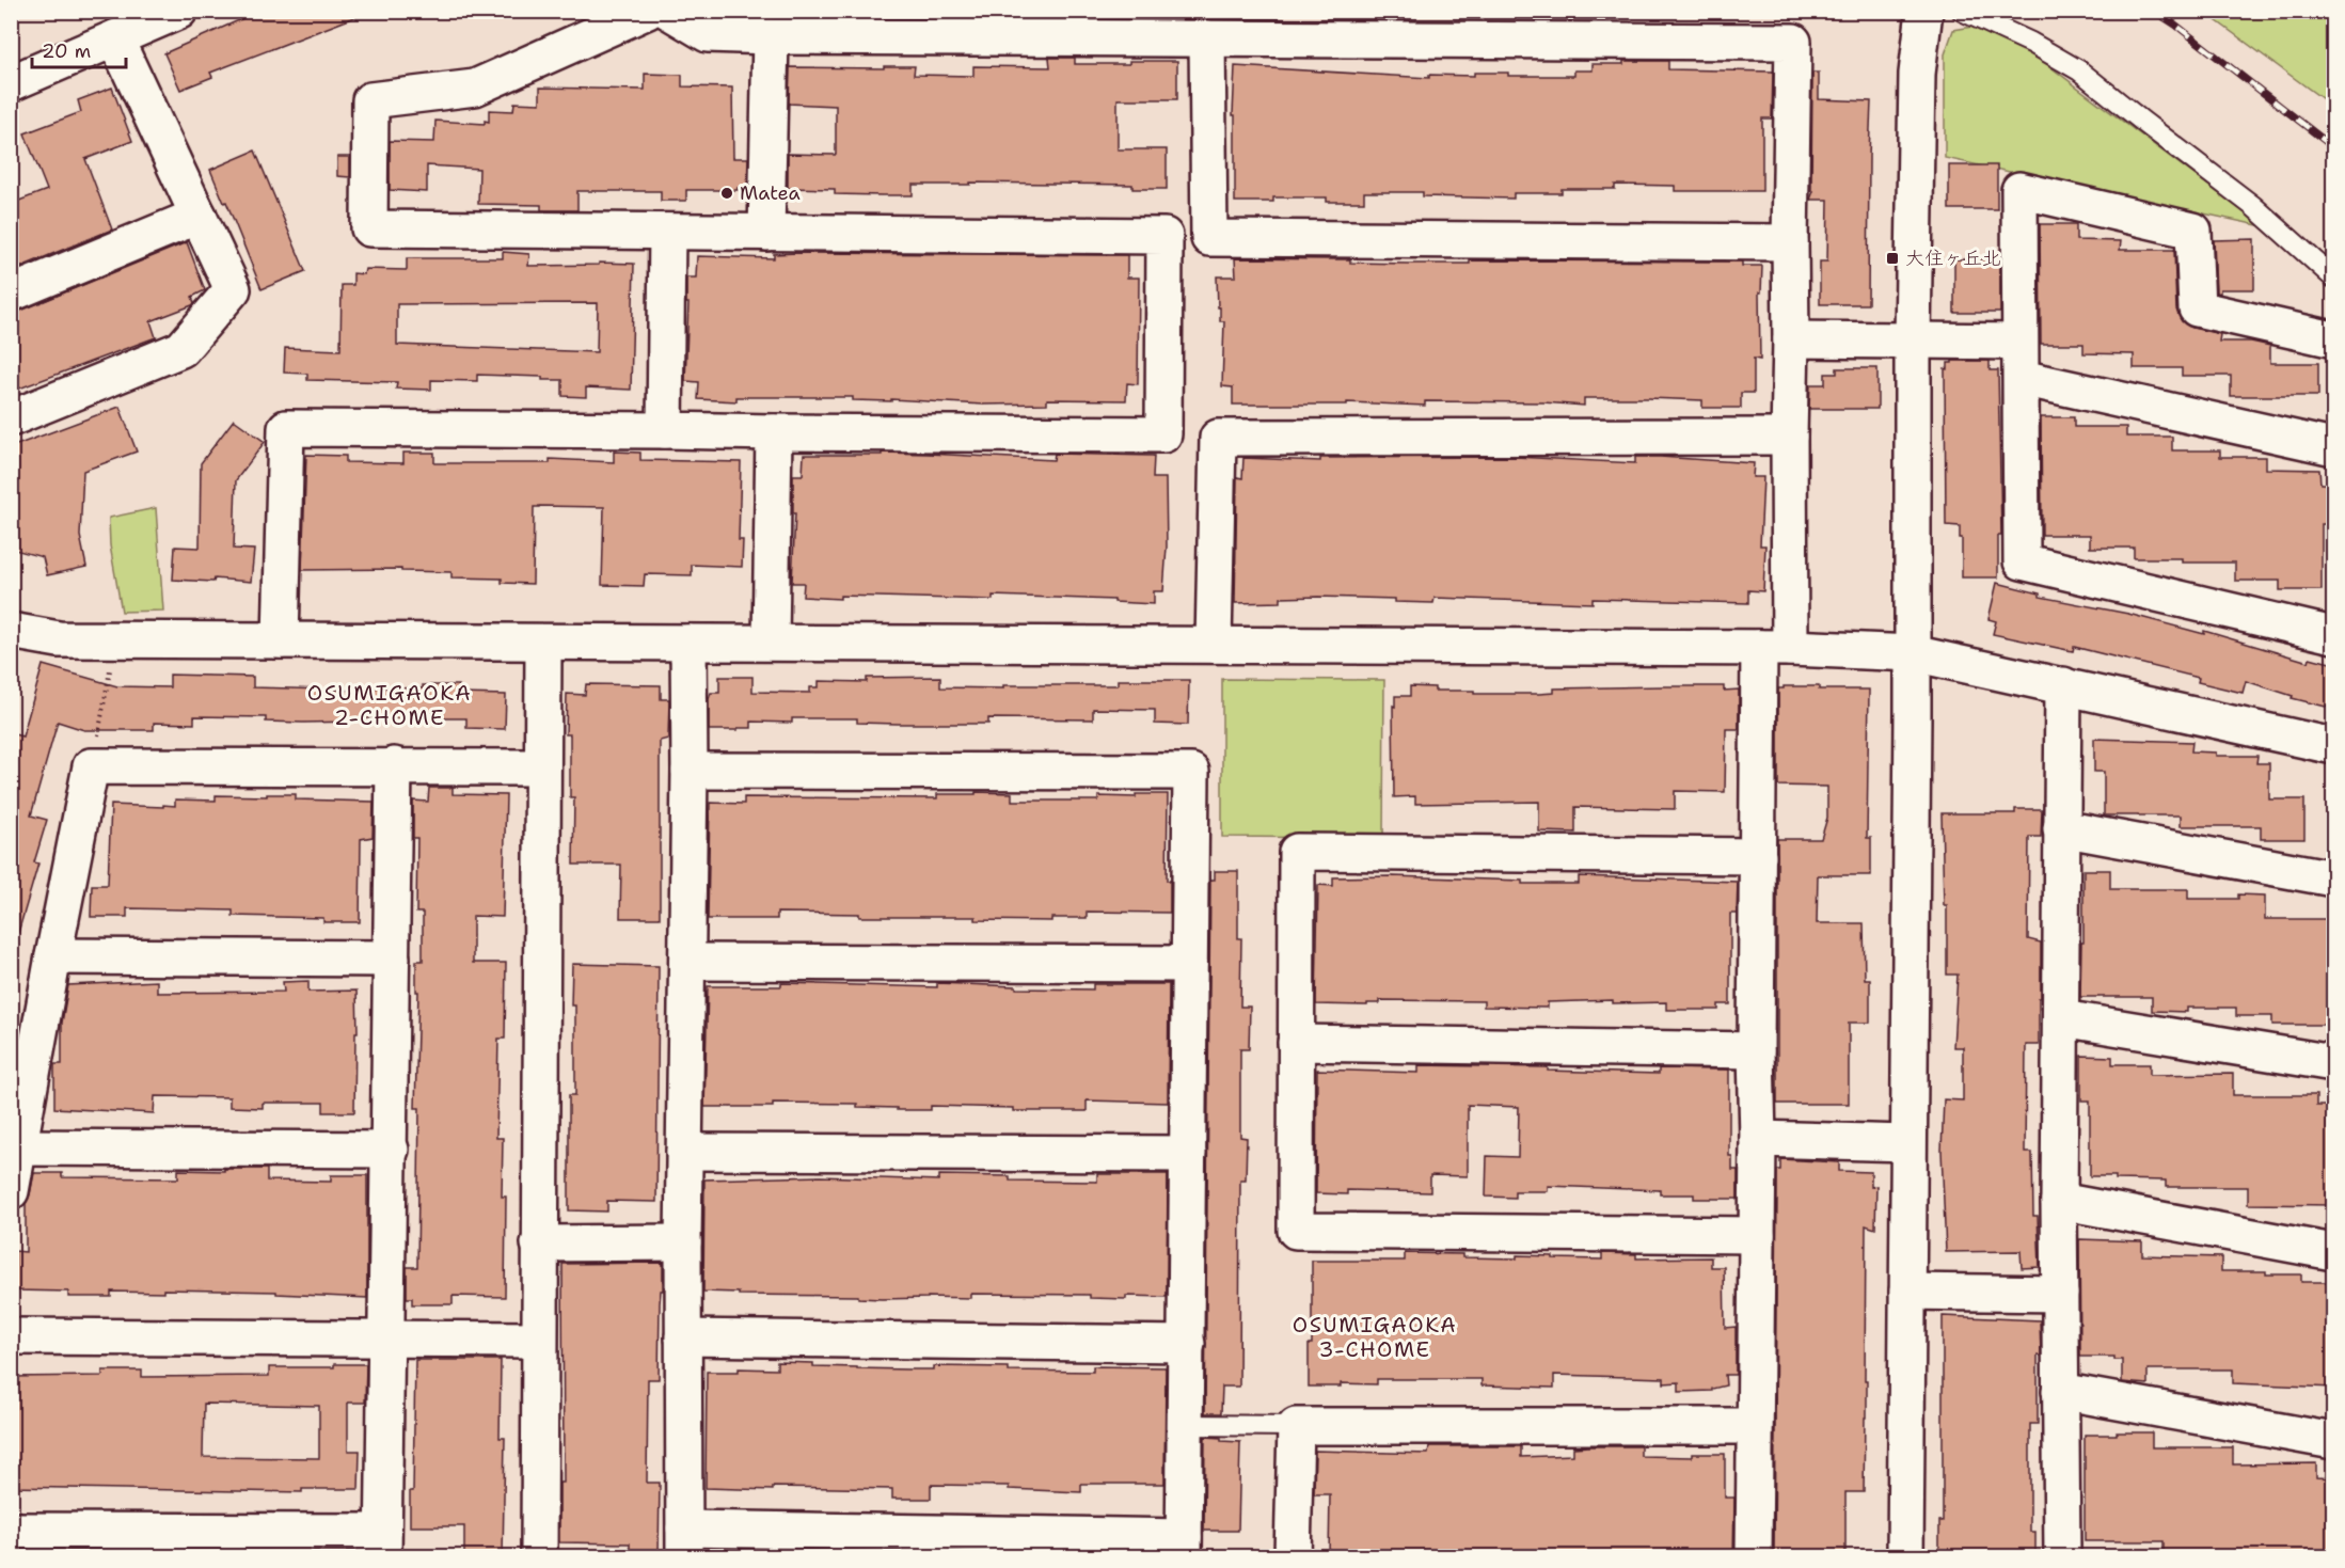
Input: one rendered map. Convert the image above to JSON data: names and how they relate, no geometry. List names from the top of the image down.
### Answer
{
  "districts": ["OSUMIGAOKA 2-CHOME", "OSUMIGAOKA 3-CHOME"],
  "places": {
    "other": ["Matea"],
    "transit": ["大住ヶ丘北"]
  },
  "scale_bar": "20 m"
}
